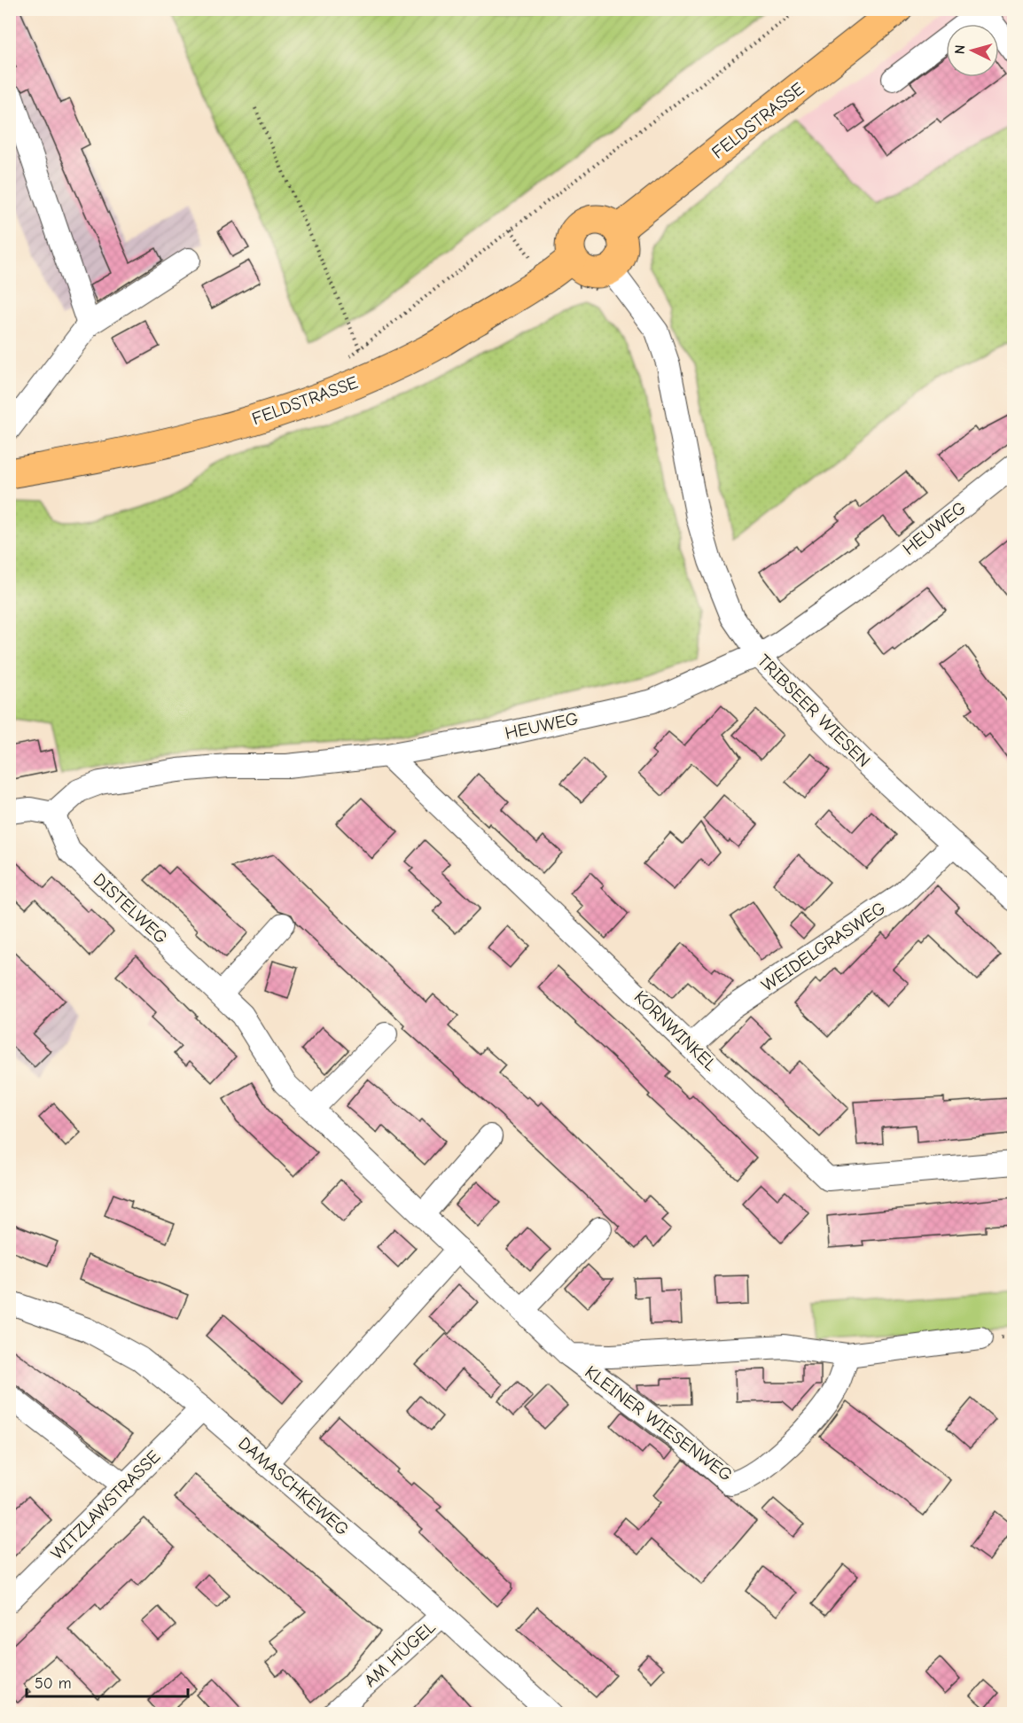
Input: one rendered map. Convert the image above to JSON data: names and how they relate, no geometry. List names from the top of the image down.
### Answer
{
  "streets": {
    "main road": ["FELDSTRASSE"],
    "street": [
      "HEUWEG",
      "TRIBSEER WIESEN",
      "DISTELWEG",
      "WEIDELGRASWEG",
      "KORNWINKEL",
      "KLEINER WIESENWEG",
      "DAMASCHKEWEG",
      "WITZLAWSTRASSE",
      "AM HÜGEL"
    ]
  },
  "crossings": [
    ["FELDSTRASSE", "TRIBSEER WIESEN"],
    ["HEUWEG", "TRIBSEER WIESEN"],
    ["HEUWEG", "DISTELWEG"],
    ["HEUWEG", "KORNWINKEL"],
    ["TRIBSEER WIESEN", "WEIDELGRASWEG"],
    ["DISTELWEG", "KLEINER WIESENWEG"],
    ["WEIDELGRASWEG", "KORNWINKEL"],
    ["DAMASCHKEWEG", "WITZLAWSTRASSE"],
    ["DAMASCHKEWEG", "AM HÜGEL"]
  ],
  "scale_bar": "50 m",
  "north": "left"
}
